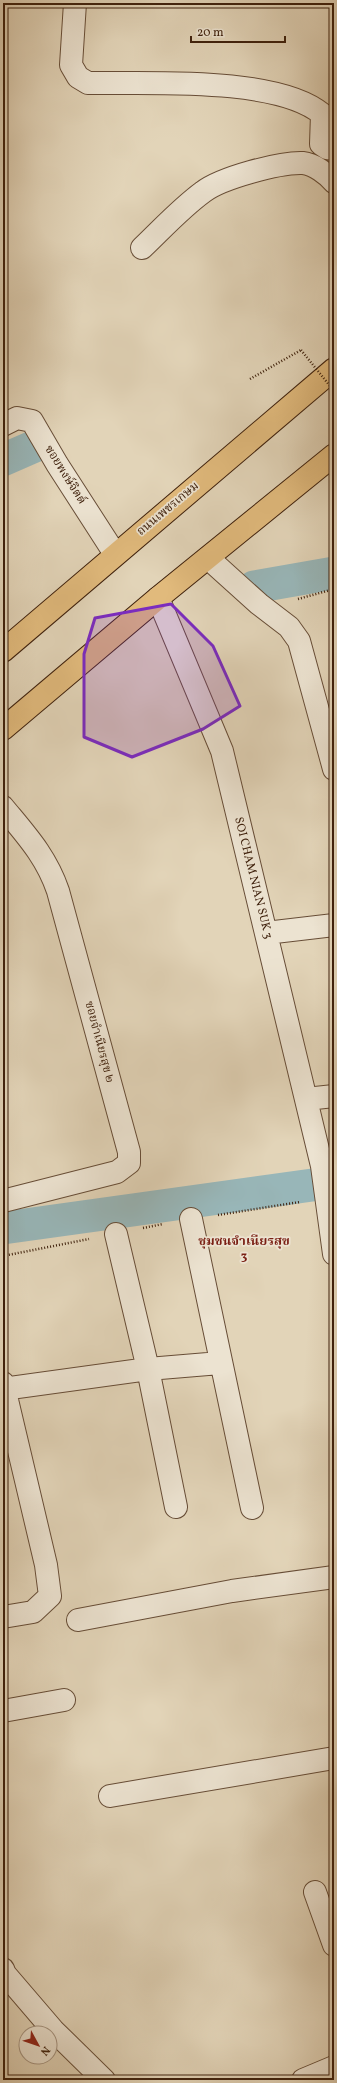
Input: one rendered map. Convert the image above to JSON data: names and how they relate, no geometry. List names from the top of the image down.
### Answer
{
  "streets": {
    "main road": ["ถนนเพชรเกษม"],
    "street": ["ซอยพงษ์จิตต์", "SOI CHAM NIAN SUK 3", "ซอยจำเนียรสุข ๒"]
  },
  "crossings": [
    ["ซอยพงษ์จิตต์", "ถนนเพชรเกษม"]
  ],
  "districts": ["ชุมชนจำเนียรสุข 3"],
  "scale_bar": "20 m",
  "north": "bottom right"
}
